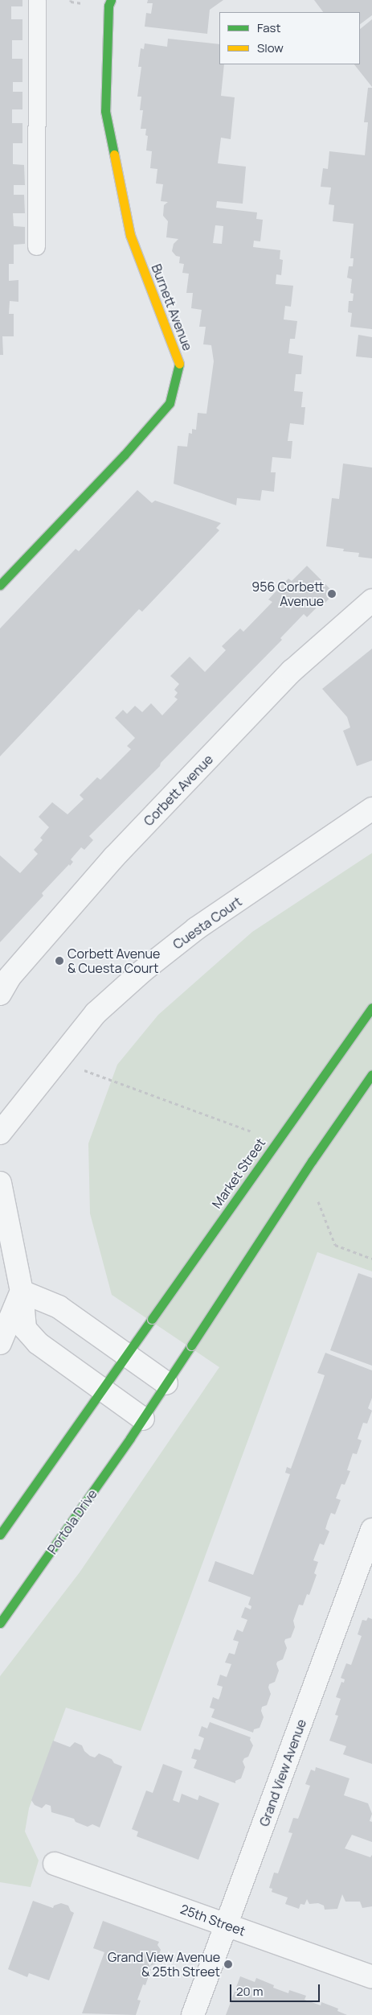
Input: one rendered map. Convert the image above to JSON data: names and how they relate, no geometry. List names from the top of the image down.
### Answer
{
  "streets": {
    "main road": ["Burnett Avenue", "Market Street", "Portola Drive"],
    "street": [
      "Corbett Avenue",
      "Cuesta Court",
      "Grand View Avenue",
      "25th Street"
    ]
  },
  "crossings": [
    ["Grand View Avenue", "25th Street"]
  ],
  "places": ["956 Corbett Avenue", "Corbett Avenue & Cuesta Court", "Grand View Avenue & 25th Street"],
  "legend": ["Fast", "Slow"],
  "scale_bar": "20 m"
}
